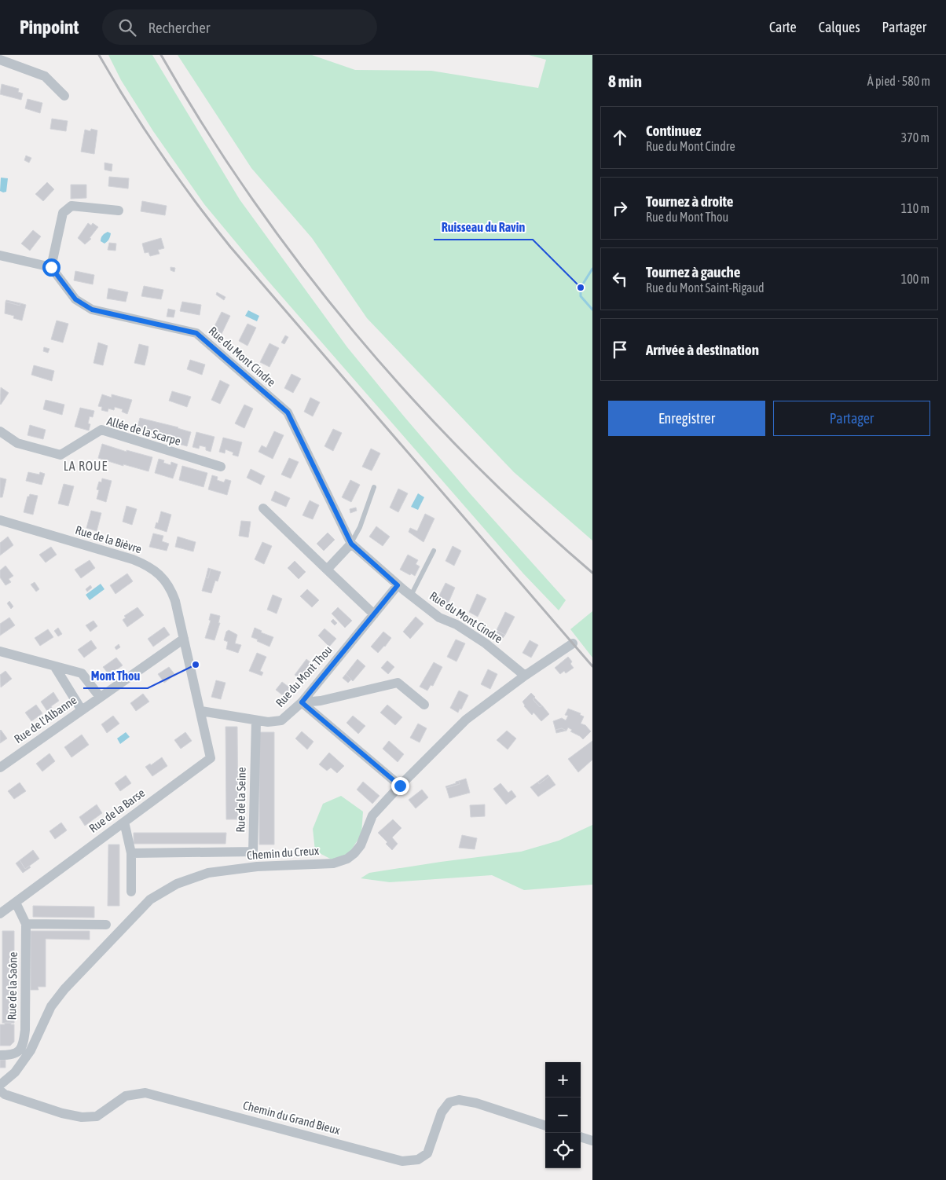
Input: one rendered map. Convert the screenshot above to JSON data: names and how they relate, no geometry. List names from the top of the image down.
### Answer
{
  "streets": {
    "street": [
      "Rue du Mont Cindre",
      "Allée de la Scarpe",
      "Rue de la Bièvre",
      "Rue du Mont Thou",
      "Rue de l'Albanne",
      "Rue de la Seine",
      "Rue de la Barse",
      "Chemin du Creux",
      "Rue de la Saône",
      "Chemin du Grand Bieux"
    ]
  },
  "crossings": [
    ["Rue du Mont Cindre", "Rue du Mont Thou"],
    ["Rue du Mont Cindre", "Chemin du Creux"],
    ["Rue de la Bièvre", "Rue du Mont Thou"],
    ["Rue de la Bièvre", "Rue de l'Albanne"],
    ["Rue de la Bièvre", "Rue de la Barse"],
    ["Rue du Mont Thou", "Rue de la Seine"],
    ["Rue du Mont Thou", "Rue de la Barse"],
    ["Rue de la Barse", "Rue de la Saône"]
  ],
  "districts": ["LA ROUE"],
  "places": ["Ruisseau du Ravin", "Mont Thou"],
  "page": {
    "header": "Pinpoint",
    "search": "Rechercher",
    "nav": ["Carte", "Calques", "Partager"],
    "heading": ["8 min", "À pied · 580 m"],
    "list": [
      ["Continuez", "Rue du Mont Cindre", "370 m"],
      ["Tournez à droite", "Rue du Mont Thou", "110 m"],
      ["Tournez à gauche", "Rue du Mont Saint-Rigaud", "100 m"],
      "Arrivée à destination"
    ],
    "buttons": ["Enregistrer", "Partager"],
    "map_buttons": ["+", "−"]
  }
}
